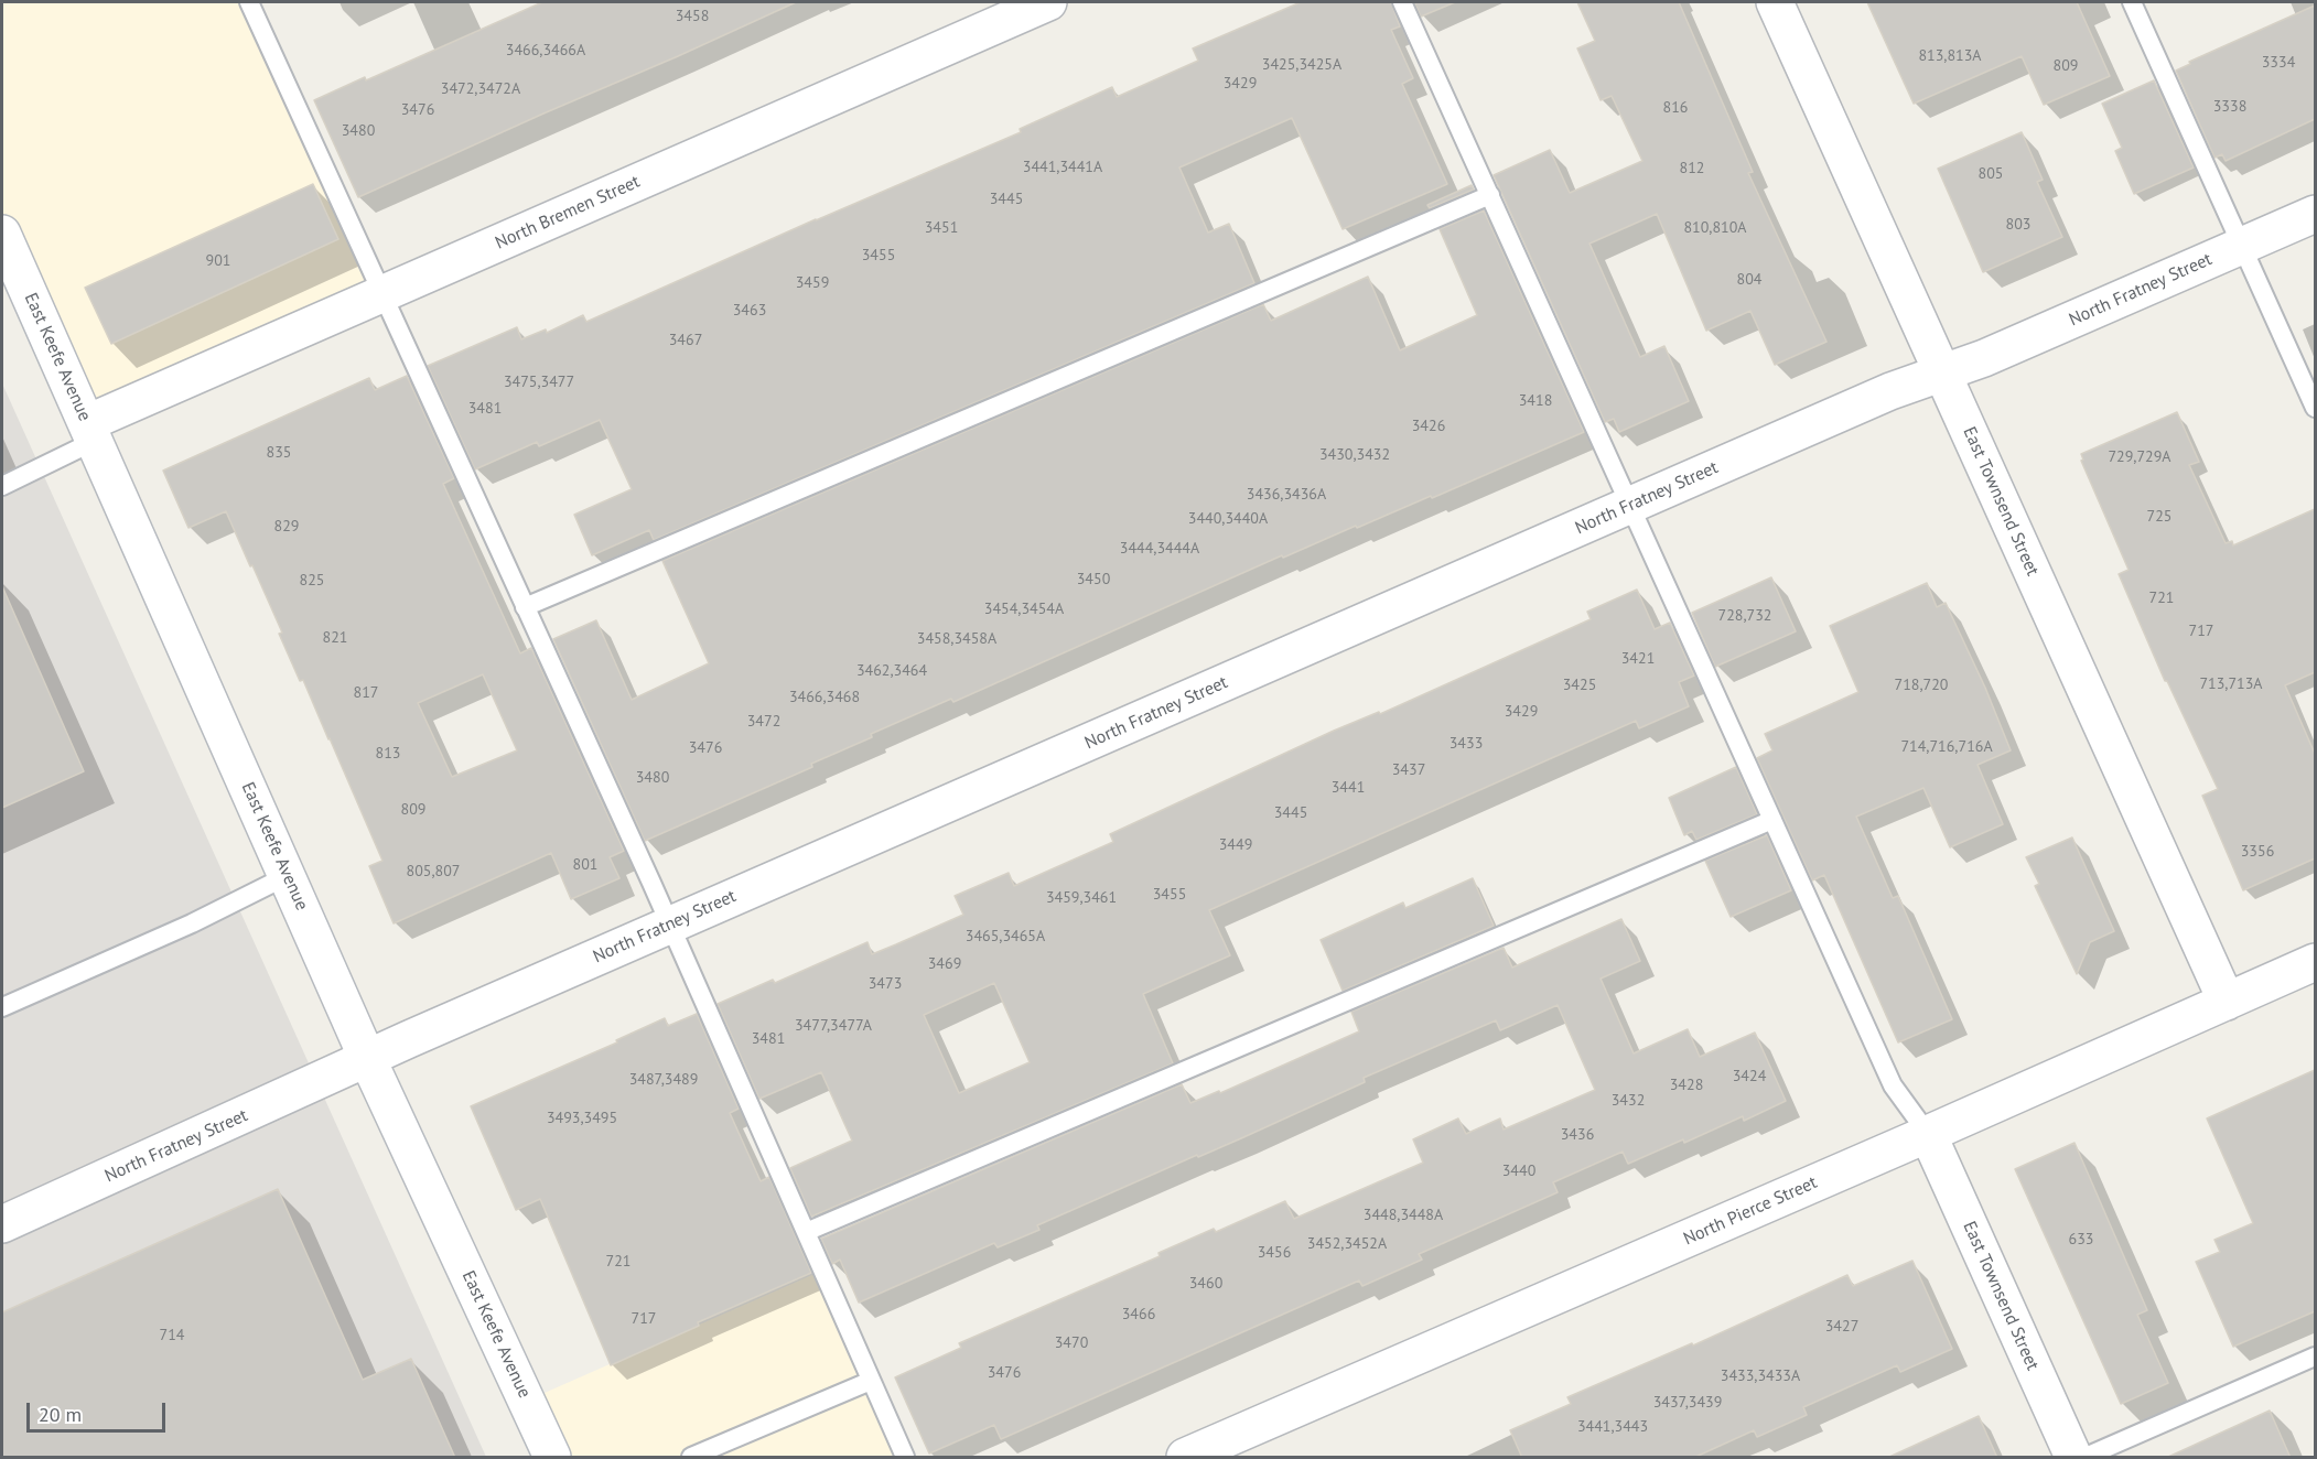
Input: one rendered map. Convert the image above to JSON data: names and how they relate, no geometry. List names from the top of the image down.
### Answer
{
  "streets": {
    "street": [
      "North Bremen Street",
      "North Fratney Street",
      "East Keefe Avenue",
      "East Townsend Street",
      "North Pierce Street"
    ]
  },
  "crossings": [
    ["North Bremen Street", "East Keefe Avenue"],
    ["North Fratney Street", "East Keefe Avenue"],
    ["North Fratney Street", "East Townsend Street"],
    ["East Townsend Street", "North Pierce Street"]
  ],
  "house_numbers": [
    "3458",
    "3466,3466A",
    "813,813A",
    "3334",
    "3425,3425A",
    "809",
    "3429",
    "3472,3472A",
    "3338",
    "816",
    "3476",
    "3480",
    "3441,3441A",
    "812",
    "805",
    "3445",
    "803",
    "3451",
    "810,810A",
    "3455",
    "901",
    "804",
    "3459",
    "3463",
    "3467",
    "3475,3477",
    "3418",
    "3481",
    "3426",
    "835",
    "3430,3432",
    "729,729A",
    "3436,3436A",
    "725",
    "3440,3440A",
    "829",
    "3444,3444A",
    "3450",
    "825",
    "721",
    "3454,3454A",
    "728,732",
    "717",
    "821",
    "3458,3458A",
    "3421",
    "3462,3464",
    "713,713A",
    "3425",
    "718,720",
    "817",
    "3466,3468",
    "3429",
    "3472",
    "3433",
    "714,716,716A",
    "3476",
    "813",
    "3437",
    "3480",
    "3441",
    "809",
    "3445",
    "3449",
    "3356",
    "801",
    "805,807",
    "3455",
    "3459,3461",
    "3465,3465A",
    "3469",
    "3473",
    "3477,3477A",
    "3481",
    "3424",
    "3487,3489",
    "3428",
    "3432",
    "3493,3495",
    "3436",
    "3440",
    "3448,3448A",
    "633",
    "3452,3452A",
    "3456",
    "721",
    "3460",
    "3466",
    "717",
    "3427",
    "714",
    "3470",
    "3476",
    "3433,3433A",
    "3437,3439",
    "3441,3443"
  ],
  "scale_bar": "20 m"
}
